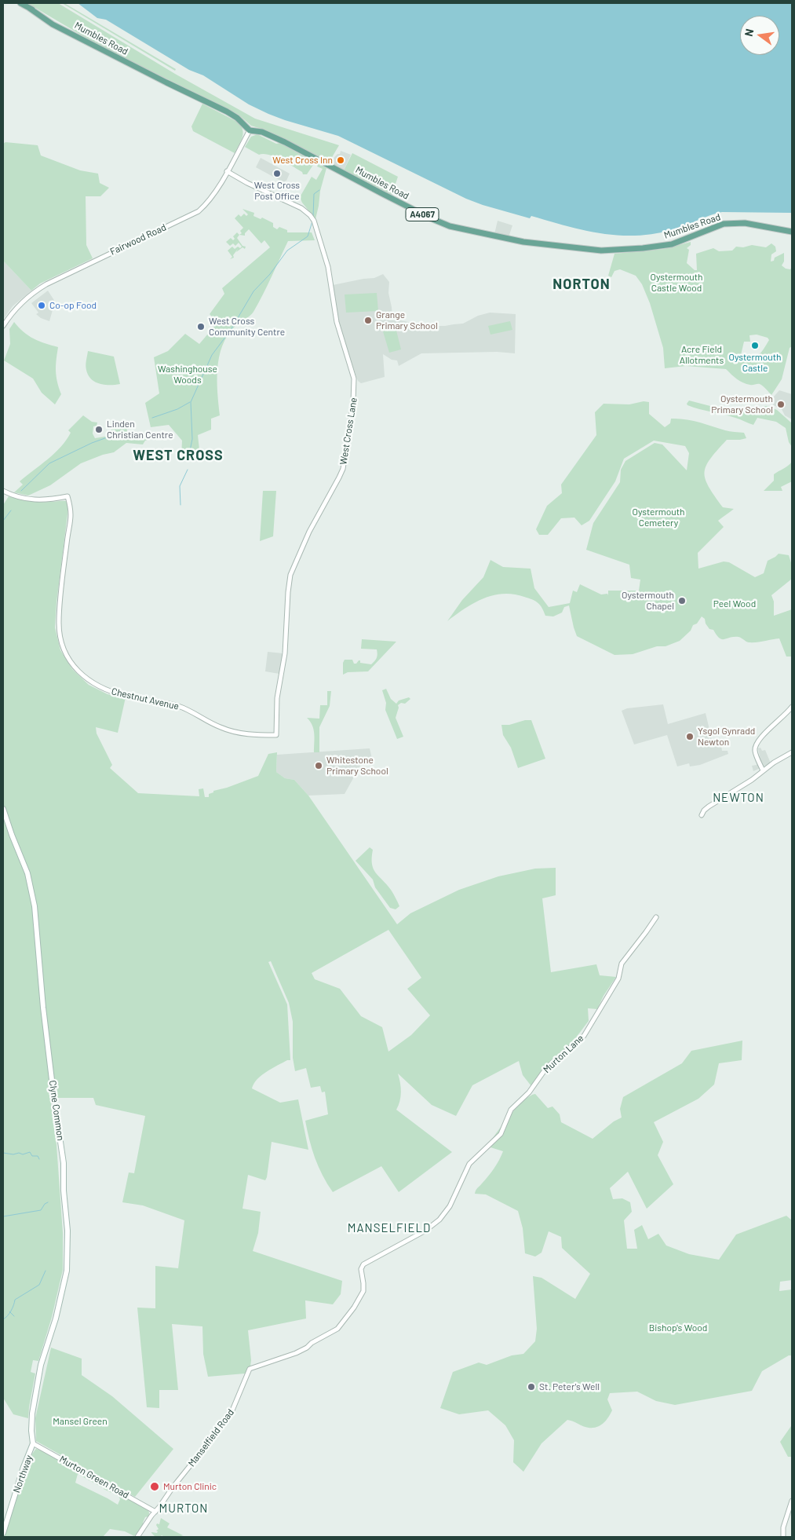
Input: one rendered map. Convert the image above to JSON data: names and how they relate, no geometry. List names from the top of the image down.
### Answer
{
  "streets": {
    "main road": [
      "Mumbles Road",
      "A4067",
      "Clyne Common",
      "Northway"
    ],
    "street": [
      "Fairwood Road",
      "West Cross Lane",
      "Chestnut Avenue",
      "Murton Lane",
      "Manselfield Road",
      "Murton Green Road"
    ]
  },
  "crossings": [
    ["Mumbles Road", "Fairwood Road"],
    ["Fairwood Road", "West Cross Lane"],
    ["West Cross Lane", "Chestnut Avenue"],
    ["Murton Lane", "Manselfield Road"],
    ["Clyne Common", "Northway"],
    ["Manselfield Road", "Murton Green Road"],
    ["Northway", "Murton Green Road"]
  ],
  "districts": [
    "NORTON",
    "WEST CROSS",
    "NEWTON",
    "MANSELFIELD",
    "MURTON"
  ],
  "parks": [
    "Oystermouth Castle Wood",
    "Acre Field Allotments",
    "Washinghouse Woods",
    "Oystermouth Cemetery",
    "Peel Wood",
    "Bishop's Wood",
    "Mansel Green"
  ],
  "places": [
    "West Cross Inn",
    "West Cross Post Office",
    "Co-op Food",
    "Grange Primary School",
    "West Cross Community Centre",
    "Oystermouth Castle",
    "Oystermouth Primary School",
    "Linden Christian Centre",
    "Oystermouth Chapel",
    "Ysgol Gynradd Newton",
    "Whitestone Primary School",
    "St. Peter's Well",
    "Murton Clinic"
  ],
  "north": "left"
}
